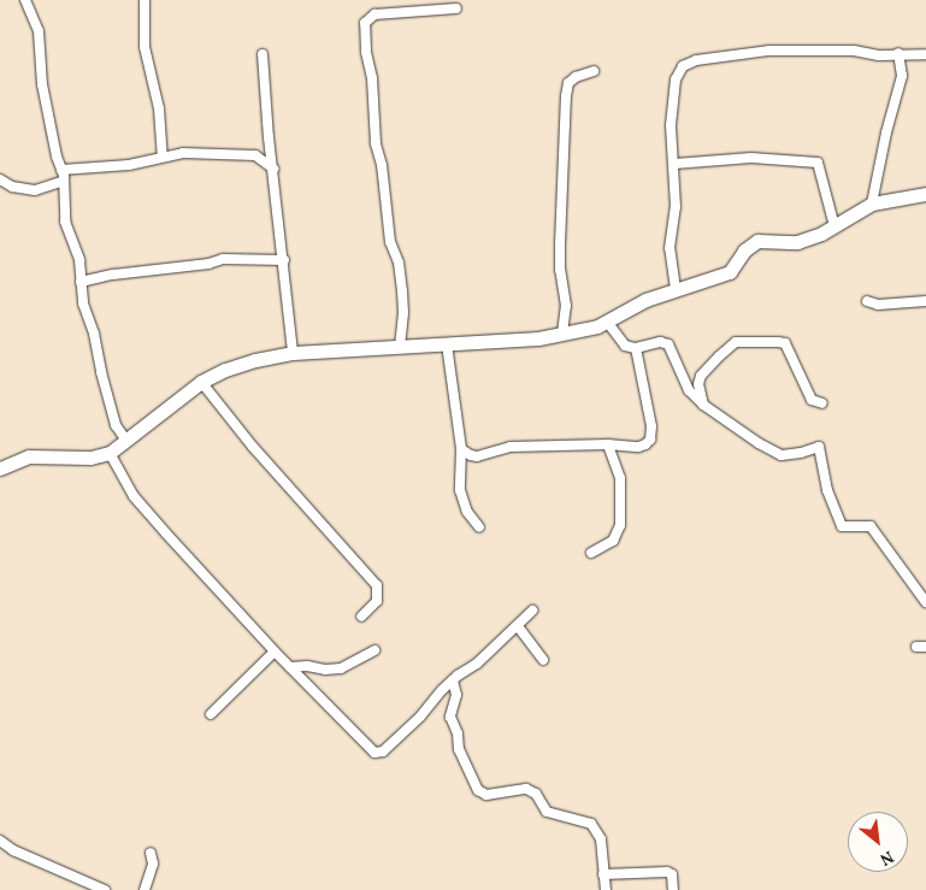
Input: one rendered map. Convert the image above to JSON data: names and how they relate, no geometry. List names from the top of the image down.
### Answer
{
  "north": "bottom right"
}
